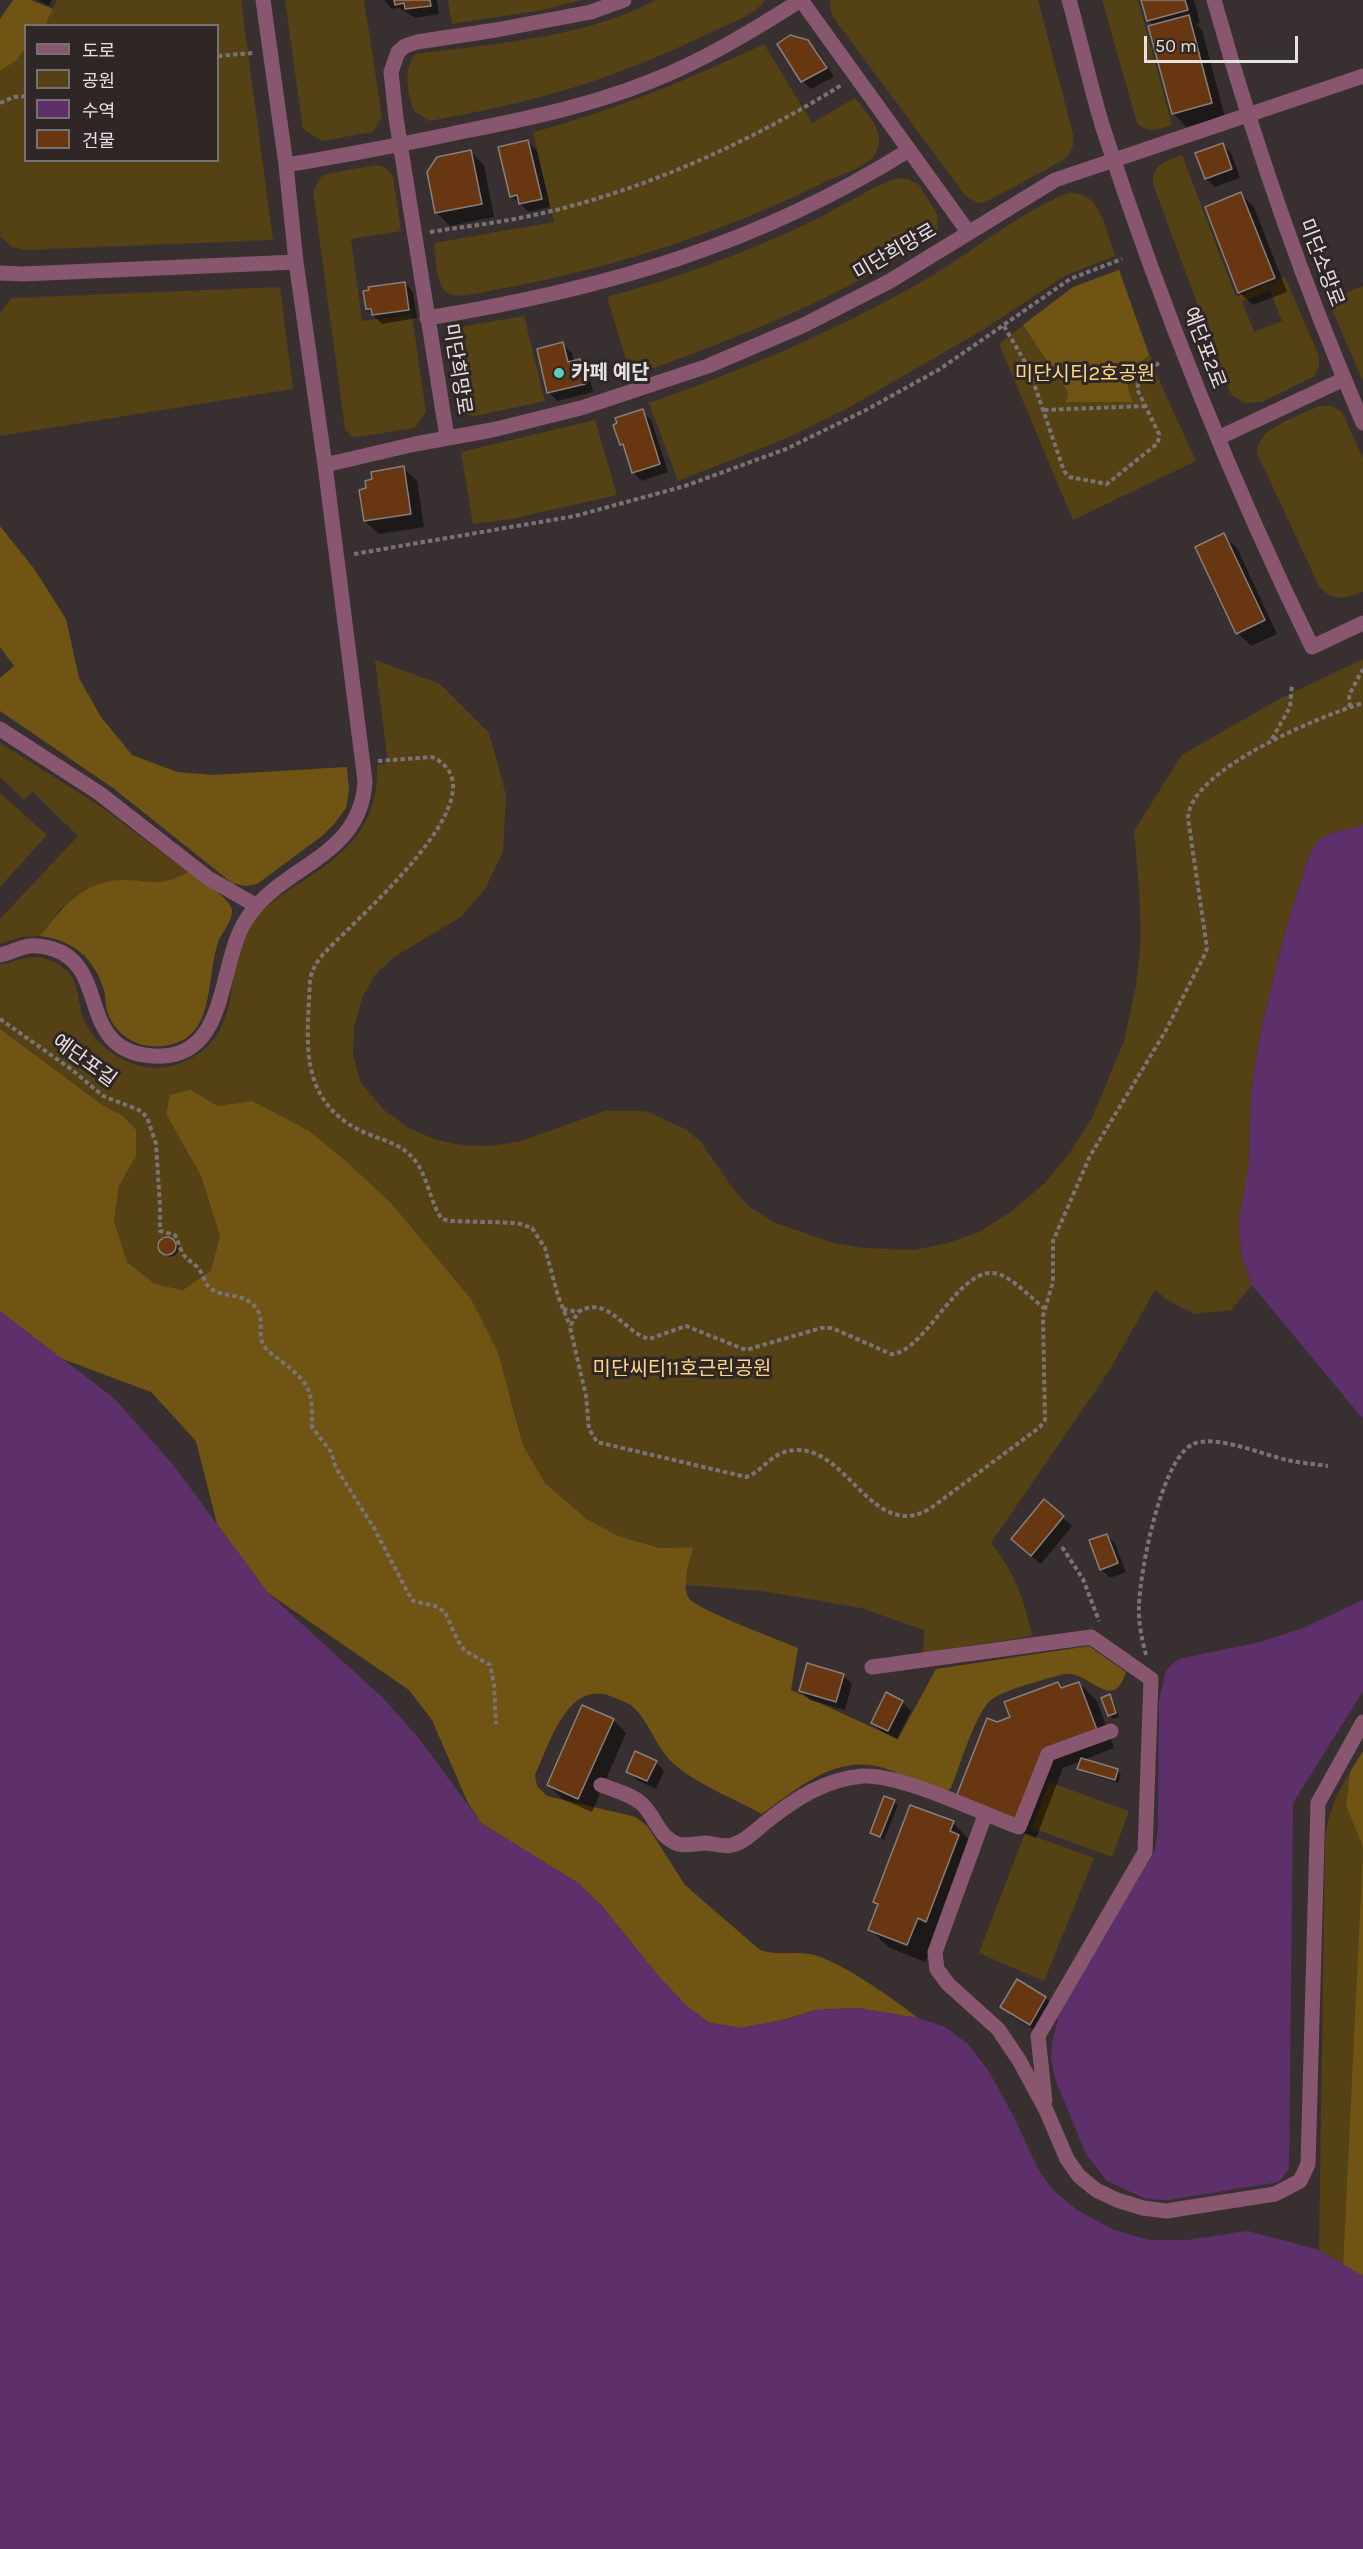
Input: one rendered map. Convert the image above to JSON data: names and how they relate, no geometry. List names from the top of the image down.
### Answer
{
  "streets": {
    "street": ["미단희망로", "미단소망로", "예단포2로"],
    "path": ["예단포길"]
  },
  "crossings": [
    ["미단희망로", "예단포2로"]
  ],
  "parks": ["미단시티2호공원", "미단씨티11호근린공원"],
  "places": ["카페 예단"],
  "legend": [
    "도로",
    "공원",
    "수역",
    "건물"
  ],
  "scale_bar": "50 m"
}
